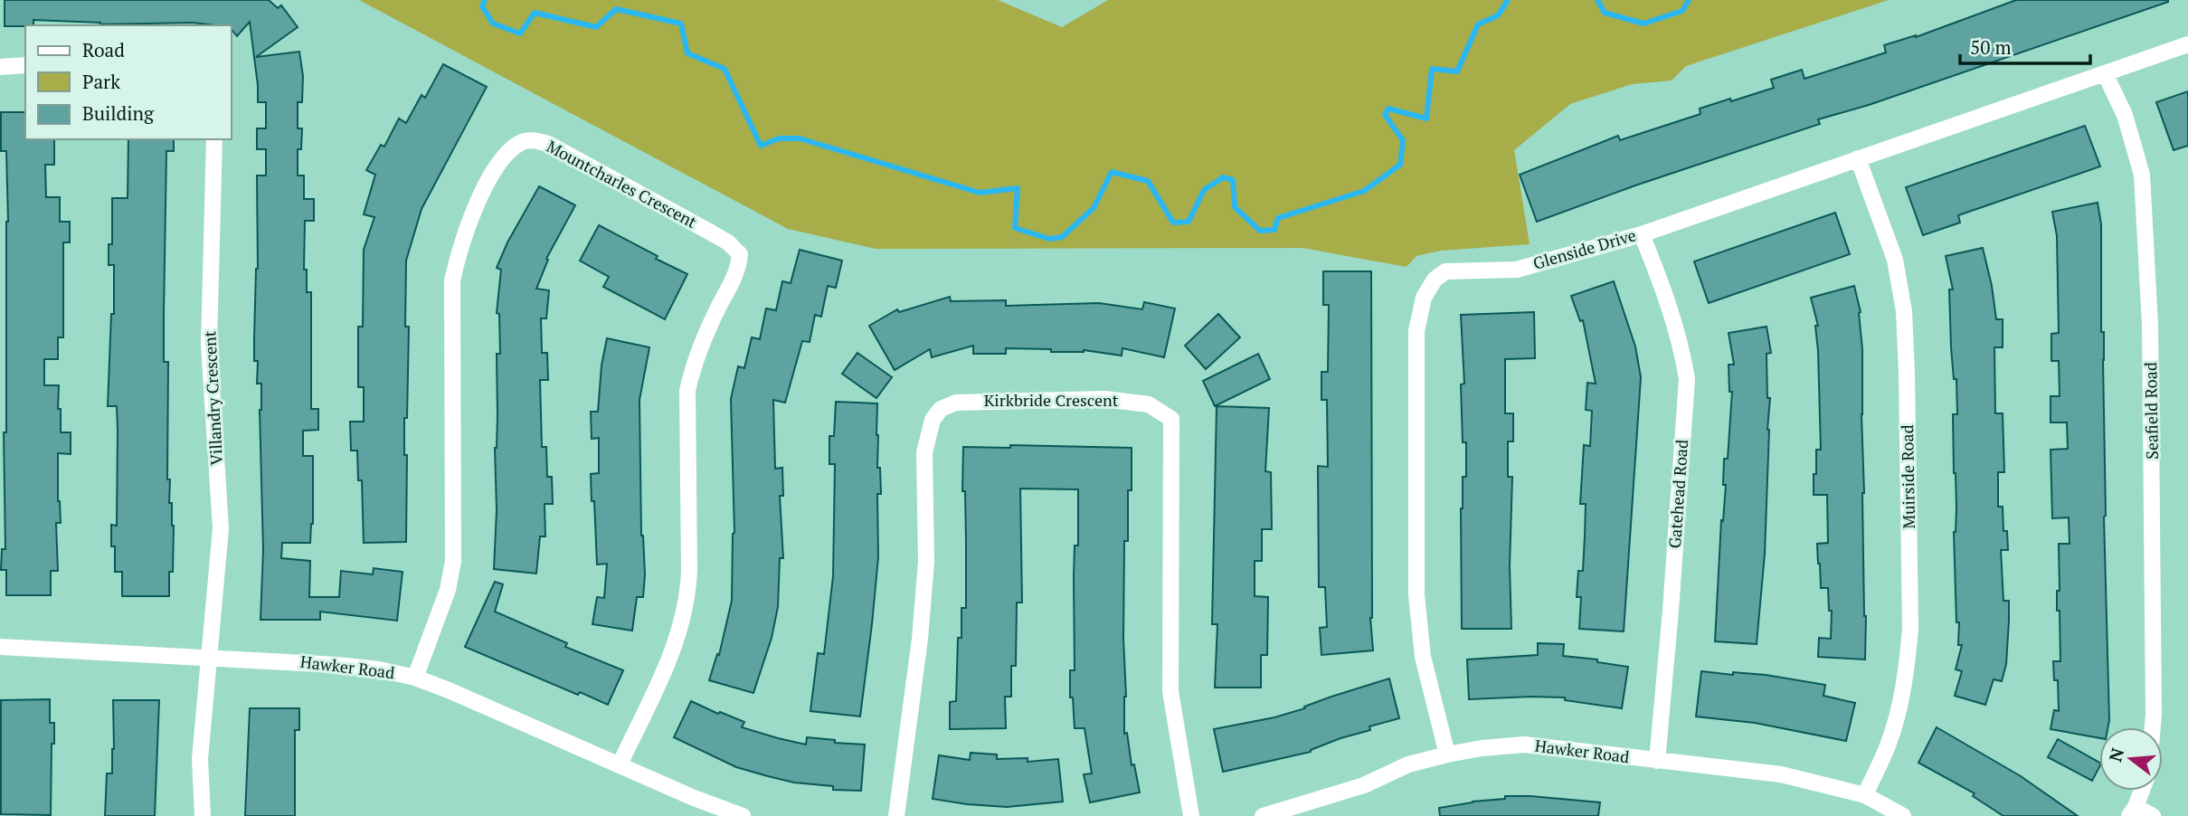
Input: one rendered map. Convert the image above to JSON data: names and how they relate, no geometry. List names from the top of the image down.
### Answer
{
  "streets": {
    "street": [
      "Mountcharles Crescent",
      "Glenside Drive",
      "Villandry Crescent",
      "Kirkbride Crescent",
      "Seafield Road",
      "Muirside Road",
      "Gatehead Road",
      "Hawker Road"
    ]
  },
  "crossings": [
    ["Mountcharles Crescent", "Hawker Road"],
    ["Glenside Drive", "Seafield Road"],
    ["Glenside Drive", "Muirside Road"],
    ["Glenside Drive", "Gatehead Road"],
    ["Glenside Drive", "Hawker Road"],
    ["Villandry Crescent", "Hawker Road"],
    ["Muirside Road", "Hawker Road"],
    ["Gatehead Road", "Hawker Road"]
  ],
  "legend": ["Road", "Park", "Building"],
  "scale_bar": "50 m",
  "north": "left"
}
